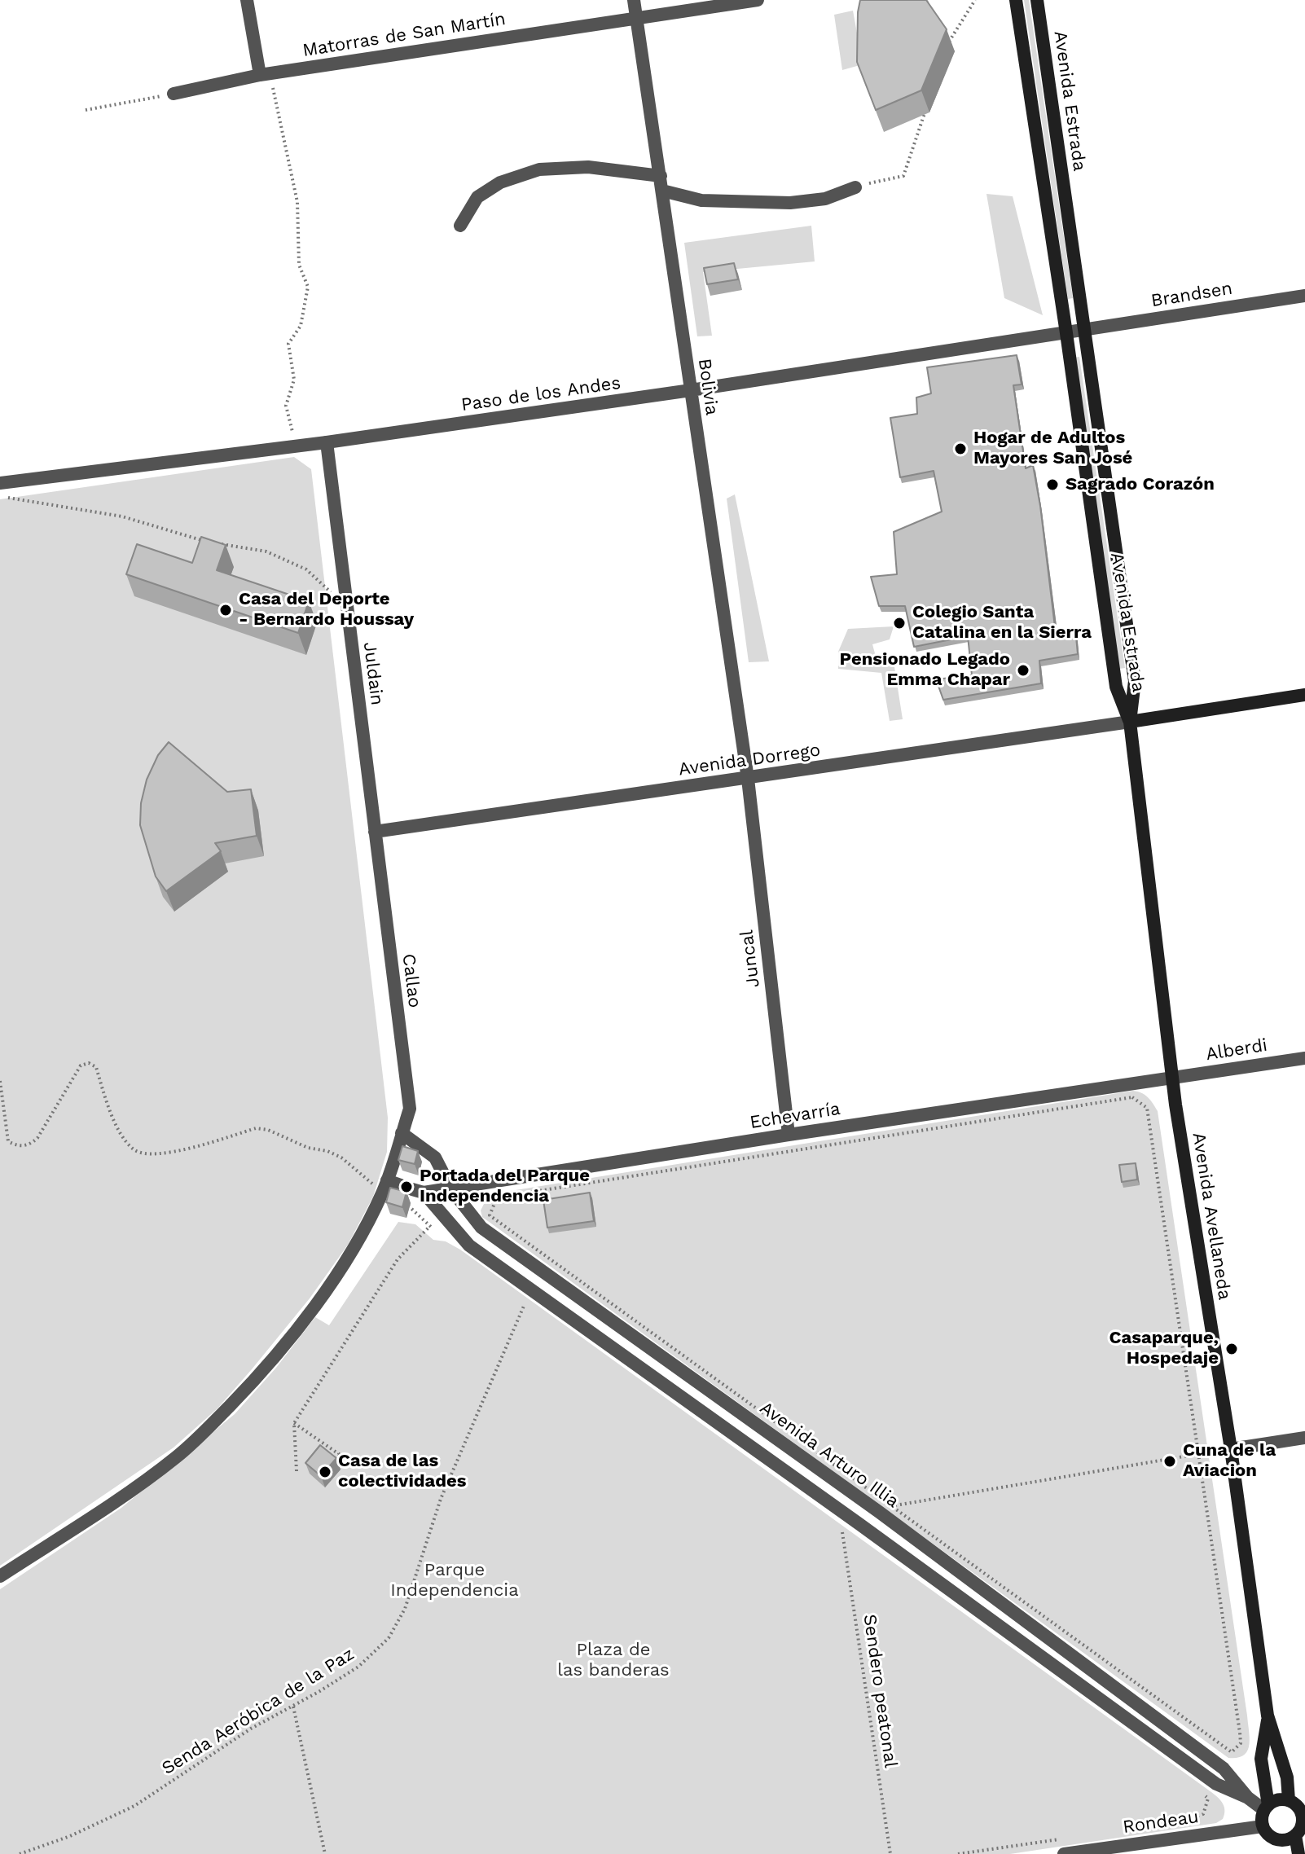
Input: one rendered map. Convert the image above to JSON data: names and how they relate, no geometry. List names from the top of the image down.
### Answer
{
  "streets": {
    "main road": ["Avenida Estrada", "Avenida Avellaneda"],
    "street": [
      "Matorras de San Martín",
      "Brandsen",
      "Bolivia",
      "Paso de los Andes",
      "Juldain",
      "Avenida Dorrego",
      "Juncal",
      "Callao",
      "Alberdi",
      "Echevarría",
      "Avenida Arturo Illia",
      "Rondeau"
    ],
    "path": ["Sendero peatonal", "Senda Aeróbica de la Paz"]
  },
  "crossings": [
    ["Matorras de San Martín", "Bolivia"],
    ["Avenida Estrada", "Brandsen"],
    ["Avenida Estrada", "Paso de los Andes"],
    ["Avenida Estrada", "Avenida Dorrego"],
    ["Avenida Estrada", "Avenida Avellaneda"],
    ["Brandsen", "Paso de los Andes"],
    ["Bolivia", "Paso de los Andes"],
    ["Bolivia", "Avenida Dorrego"],
    ["Bolivia", "Juncal"],
    ["Paso de los Andes", "Juldain"],
    ["Juldain", "Avenida Dorrego"],
    ["Juldain", "Callao"],
    ["Avenida Dorrego", "Juncal"],
    ["Avenida Dorrego", "Callao"],
    ["Avenida Dorrego", "Avenida Avellaneda"],
    ["Juncal", "Echevarría"],
    ["Callao", "Avenida Arturo Illia"],
    ["Alberdi", "Echevarría"],
    ["Alberdi", "Avenida Avellaneda"],
    ["Echevarría", "Avenida Avellaneda"],
    ["Echevarría", "Avenida Arturo Illia"],
    ["Avenida Avellaneda", "Avenida Arturo Illia"],
    ["Avenida Avellaneda", "Rondeau"],
    ["Avenida Arturo Illia", "Rondeau"]
  ],
  "parks": ["Parque Independencia", "Plaza de las banderas"],
  "places": [
    "Hogar de Adultos Mayores San José",
    "Sagrado Corazón",
    "Casa del Deporte - Bernardo Houssay",
    "Colegio Santa Catalina en la Sierra",
    "Pensionado Legado Emma Chapar",
    "Portada del Parque Independencia",
    "Casaparque, Hospedaje",
    "Cuna de la Aviacion",
    "Casa de las colectividades"
  ]
}
